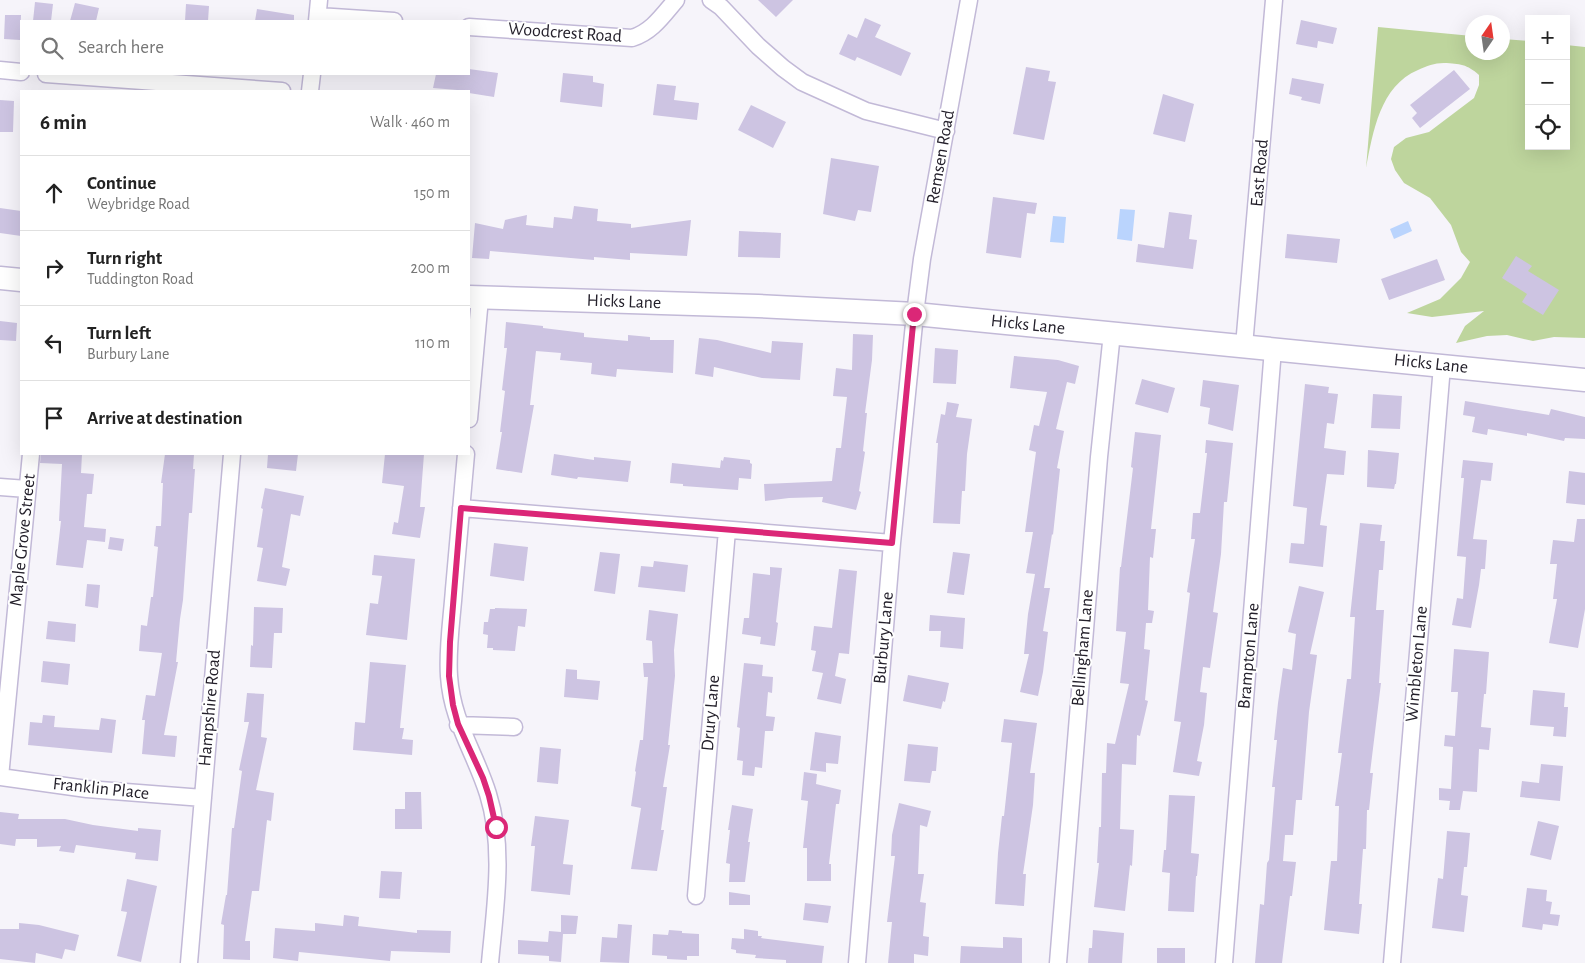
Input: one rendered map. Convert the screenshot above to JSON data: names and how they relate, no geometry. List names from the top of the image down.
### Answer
{
  "streets": {
    "main road": ["Hicks Lane"],
    "street": [
      "Woodcrest Road",
      "Remsen Road",
      "East Road",
      "Maple Grove Street",
      "Burbury Lane",
      "Bellingham Lane",
      "Brampton Lane",
      "Wimbleton Lane",
      "Hampshire Road",
      "Drury Lane",
      "Franklin Place"
    ]
  },
  "crossings": [
    ["Remsen Road", "Hicks Lane"],
    ["Remsen Road", "Burbury Lane"],
    ["East Road", "Hicks Lane"],
    ["Hicks Lane", "Burbury Lane"],
    ["Hicks Lane", "Bellingham Lane"],
    ["Hicks Lane", "Brampton Lane"],
    ["Hicks Lane", "Wimbleton Lane"],
    ["Maple Grove Street", "Franklin Place"],
    ["Hampshire Road", "Franklin Place"]
  ],
  "north": "top",
  "page": {
    "map_buttons": ["+", "−"],
    "search": "Search here",
    "heading": ["6 min", "Walk · 460 m"],
    "list": [
      ["Continue", "Weybridge Road", "150 m"],
      ["Turn right", "Tuddington Road", "200 m"],
      ["Turn left", "Burbury Lane", "110 m"],
      "Arrive at destination"
    ]
  }
}
